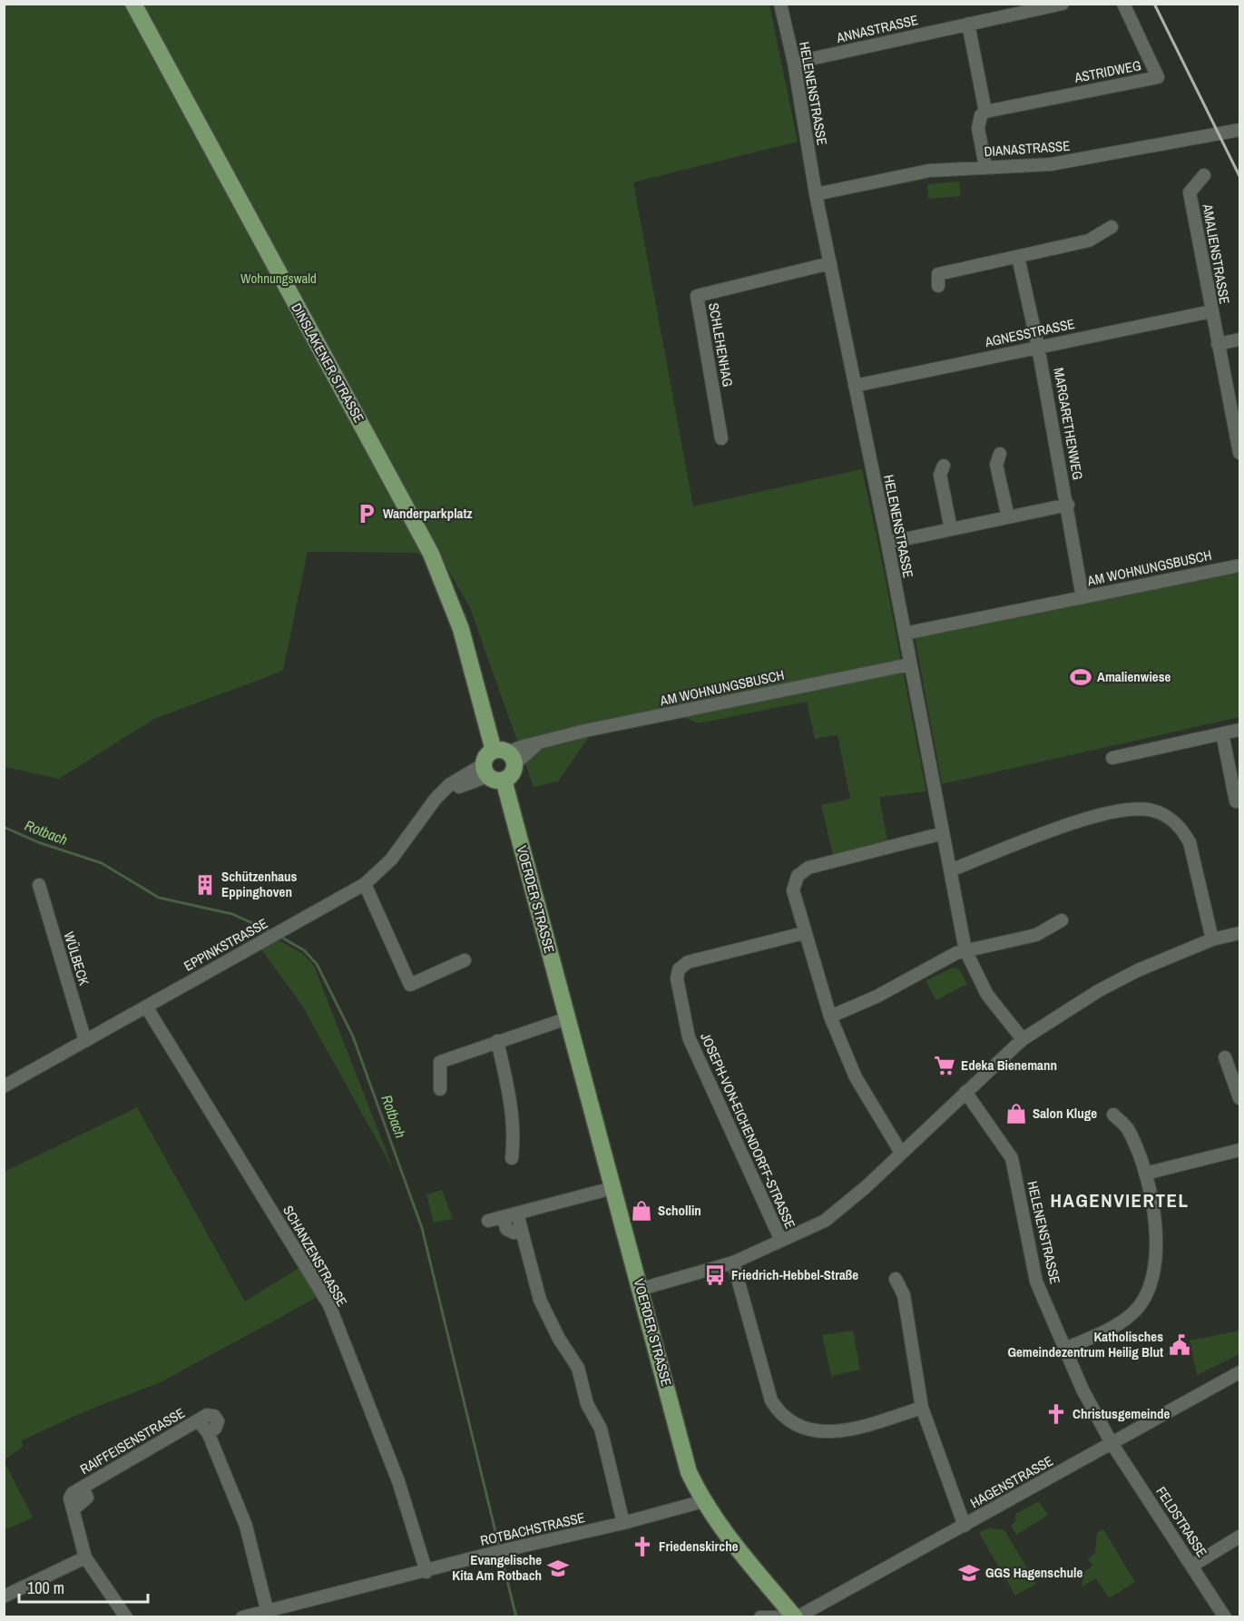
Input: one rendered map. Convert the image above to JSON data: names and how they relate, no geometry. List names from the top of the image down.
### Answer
{
  "streets": {
    "main road": ["DINSLAKENER STRASSE", "VOERDER STRASSE"],
    "street": [
      "ANNASTRASSE",
      "ASTRIDWEG",
      "HELENENSTRASSE",
      "DIANASTRASSE",
      "AMALIENSTRASSE",
      "AGNESSTRASSE",
      "SCHLEHENHAG",
      "MARGARETHENWEG",
      "AM WOHNUNGSBUSCH",
      "EPPINKSTRASSE",
      "WÜLBECK",
      "JOSEPH-VON-EICHENDORFF-STRASSE",
      "SCHANZENSTRASSE",
      "RAIFFEISENSTRASSE",
      "HAGENSTRASSE",
      "FELDSTRASSE",
      "ROTBACHSTRASSE"
    ]
  },
  "crossings": [
    ["ANNASTRASSE", "HELENENSTRASSE"],
    ["HELENENSTRASSE", "DIANASTRASSE"],
    ["HELENENSTRASSE", "AGNESSTRASSE"],
    ["HELENENSTRASSE", "SCHLEHENHAG"],
    ["HELENENSTRASSE", "AM WOHNUNGSBUSCH"],
    ["HELENENSTRASSE", "HAGENSTRASSE"],
    ["HELENENSTRASSE", "FELDSTRASSE"],
    ["AMALIENSTRASSE", "AGNESSTRASSE"],
    ["AGNESSTRASSE", "MARGARETHENWEG"],
    ["DINSLAKENER STRASSE", "AM WOHNUNGSBUSCH"],
    ["MARGARETHENWEG", "AM WOHNUNGSBUSCH"],
    ["VOERDER STRASSE", "EPPINKSTRASSE"],
    ["VOERDER STRASSE", "HAGENSTRASSE"],
    ["VOERDER STRASSE", "ROTBACHSTRASSE"],
    ["EPPINKSTRASSE", "WÜLBECK"],
    ["EPPINKSTRASSE", "SCHANZENSTRASSE"],
    ["SCHANZENSTRASSE", "ROTBACHSTRASSE"],
    ["RAIFFEISENSTRASSE", "ROTBACHSTRASSE"],
    ["HAGENSTRASSE", "FELDSTRASSE"]
  ],
  "districts": ["HAGENVIERTEL"],
  "water": ["Rotbach"],
  "parks": ["Wohnungswald"],
  "places": {
    "parking": ["Wanderparkplatz"],
    "sports": ["Amalienwiese"],
    "building": ["Schützenhaus Eppinghoven"],
    "supermarket": ["Edeka Bienemann"],
    "shop": ["Salon Kluge", "Schollin"],
    "bus stop": ["Friedrich-Hebbel-Straße"],
    "public building": ["Katholisches Gemeindezentrum Heilig Blut"],
    "church": ["Christusgemeinde", "Friedenskirche"],
    "school or university": ["Evangelische Kita Am Rotbach", "GGS Hagenschule"]
  },
  "scale_bar": "100 m"
}
